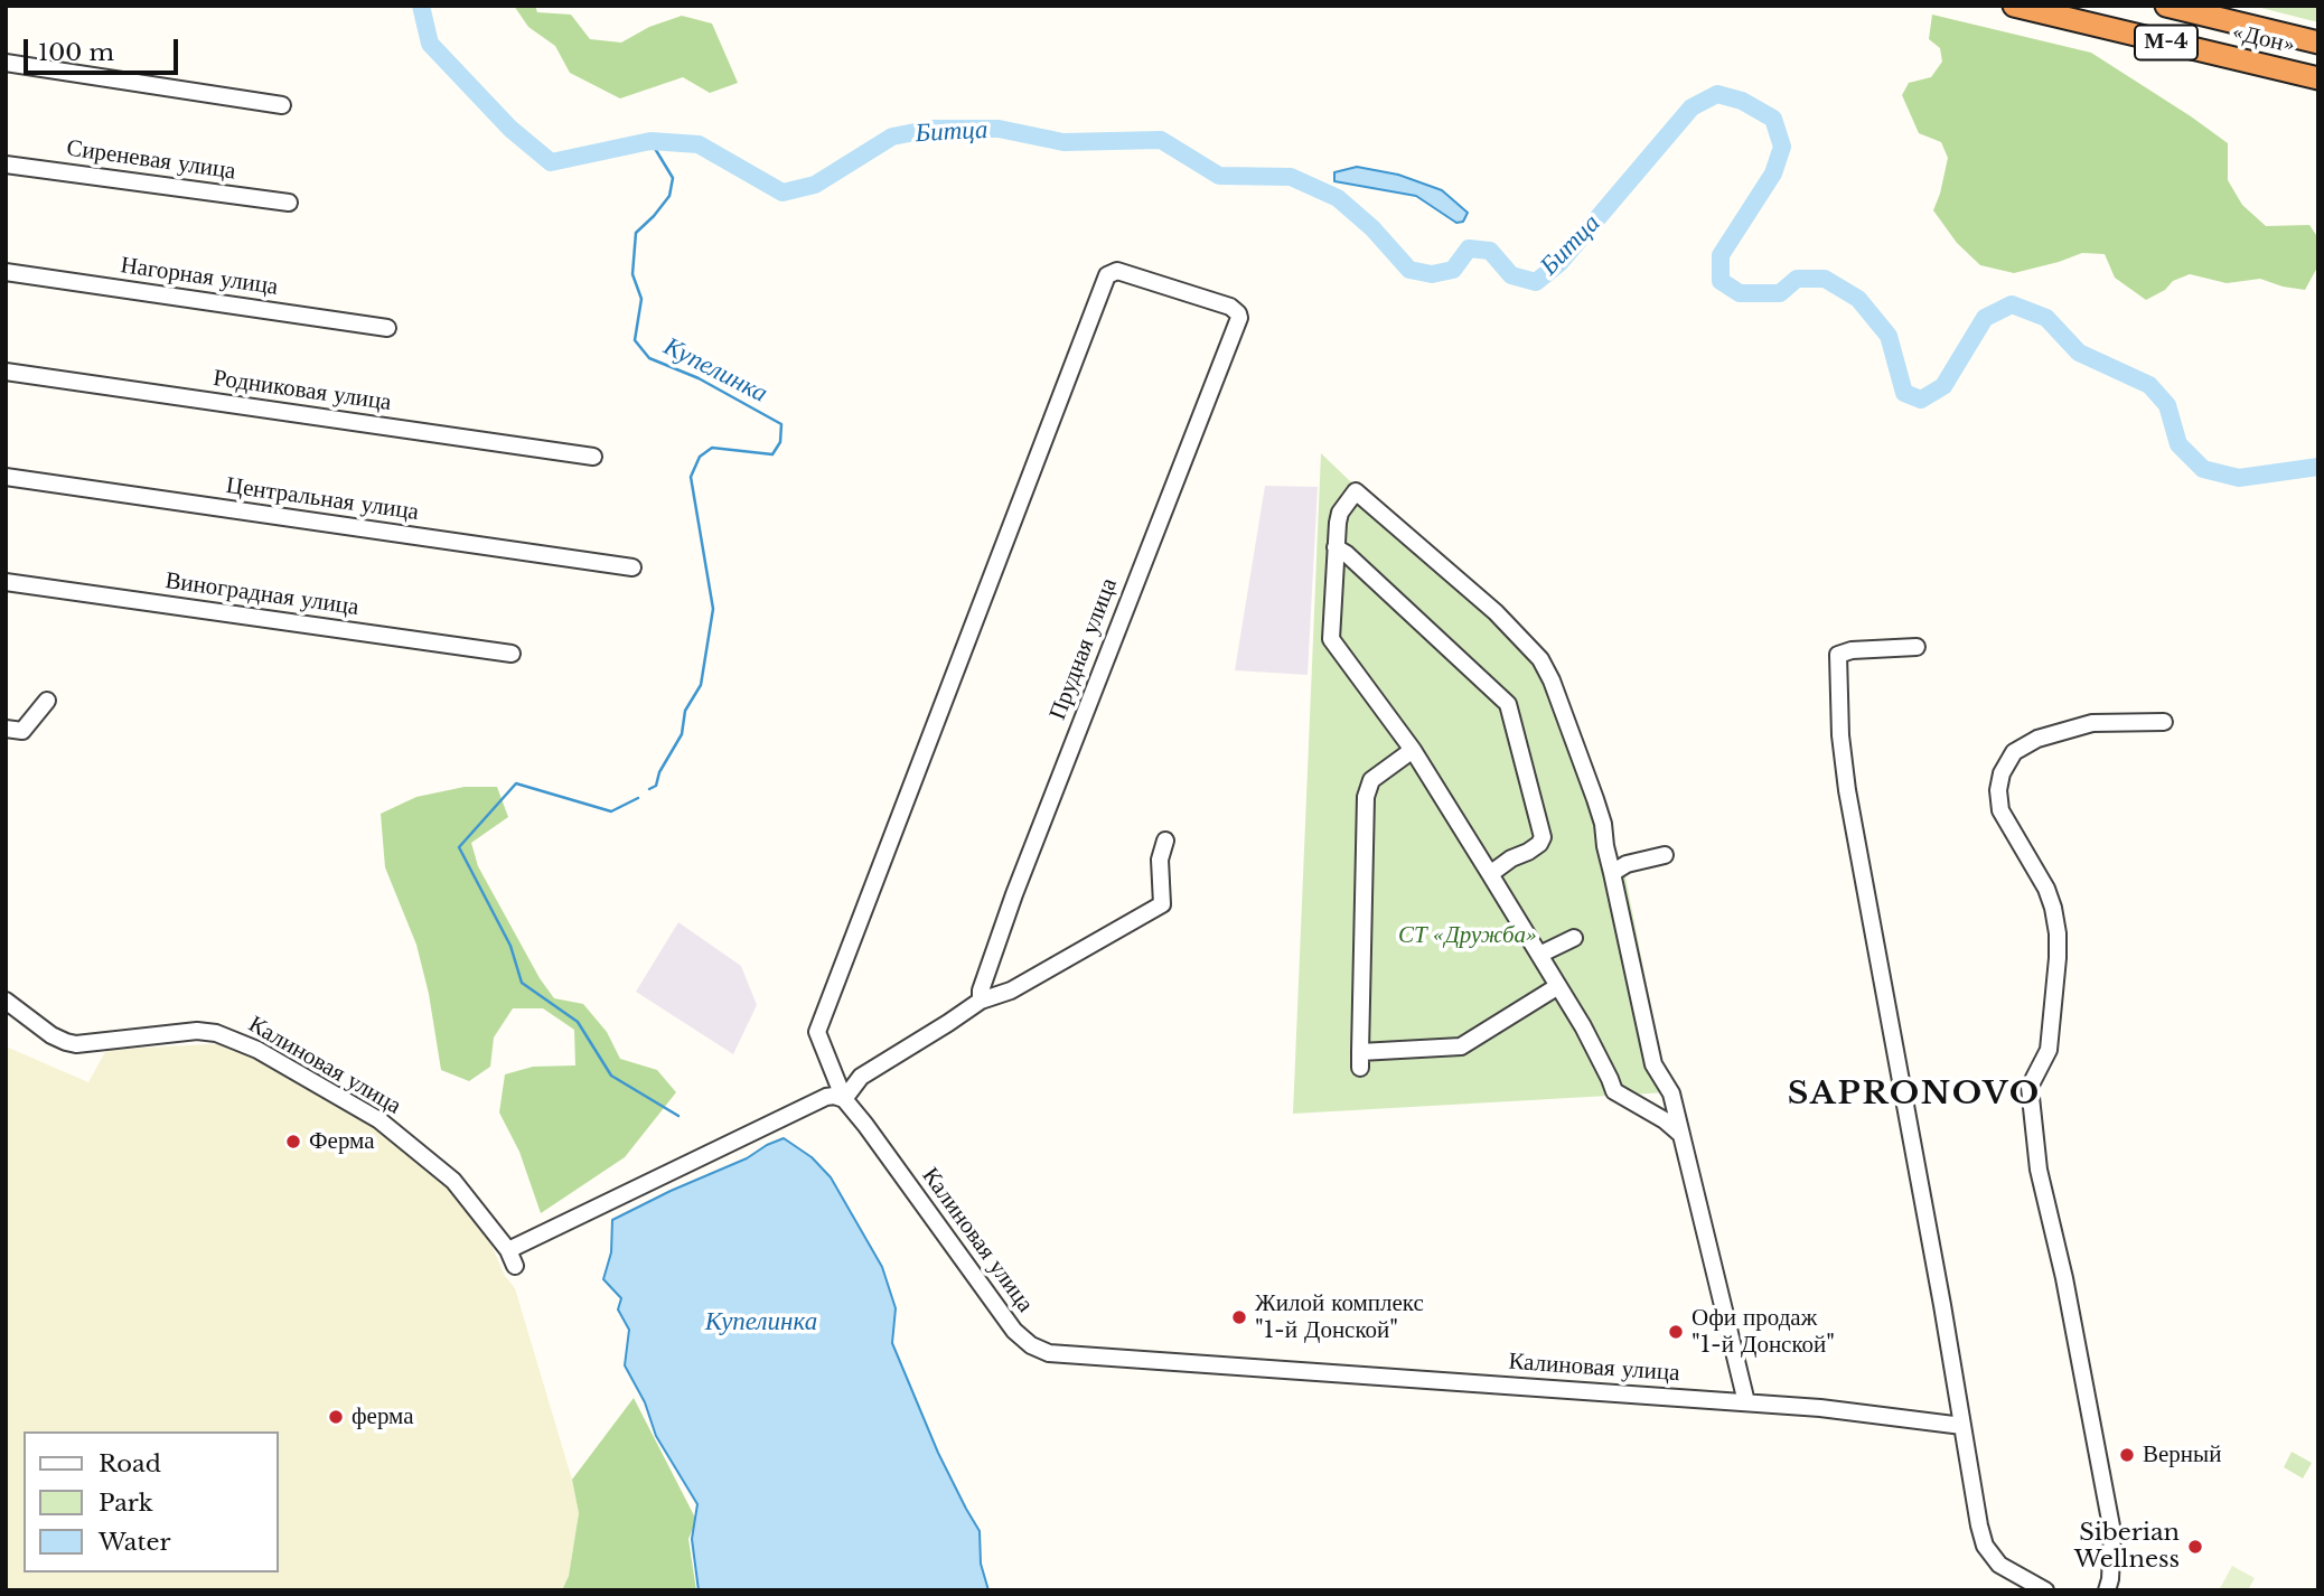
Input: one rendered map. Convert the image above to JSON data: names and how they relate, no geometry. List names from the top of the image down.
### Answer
{
  "streets": {
    "highway": ["«Дон»", "М-4"],
    "street": [
      "Сиреневая улица",
      "Нагорная улица",
      "Родниковая улица",
      "Центральная улица",
      "Виноградная улица",
      "Прудная улица",
      "Калиновая улица"
    ]
  },
  "crossings": [
    ["Прудная улица", "Калиновая улица"]
  ],
  "districts": ["SAPRONOVO"],
  "water": ["Битца", "Купелинка"],
  "parks": ["СТ «Дружба»"],
  "places": [
    "Ферма",
    "Жилой комплекс \"1-й Донской\"",
    "Офи продаж \"1-й Донской\"",
    "ферма",
    "Верный",
    "Siberian Wellness"
  ],
  "legend": ["Road", "Park", "Water"],
  "scale_bar": "100 m"
}
